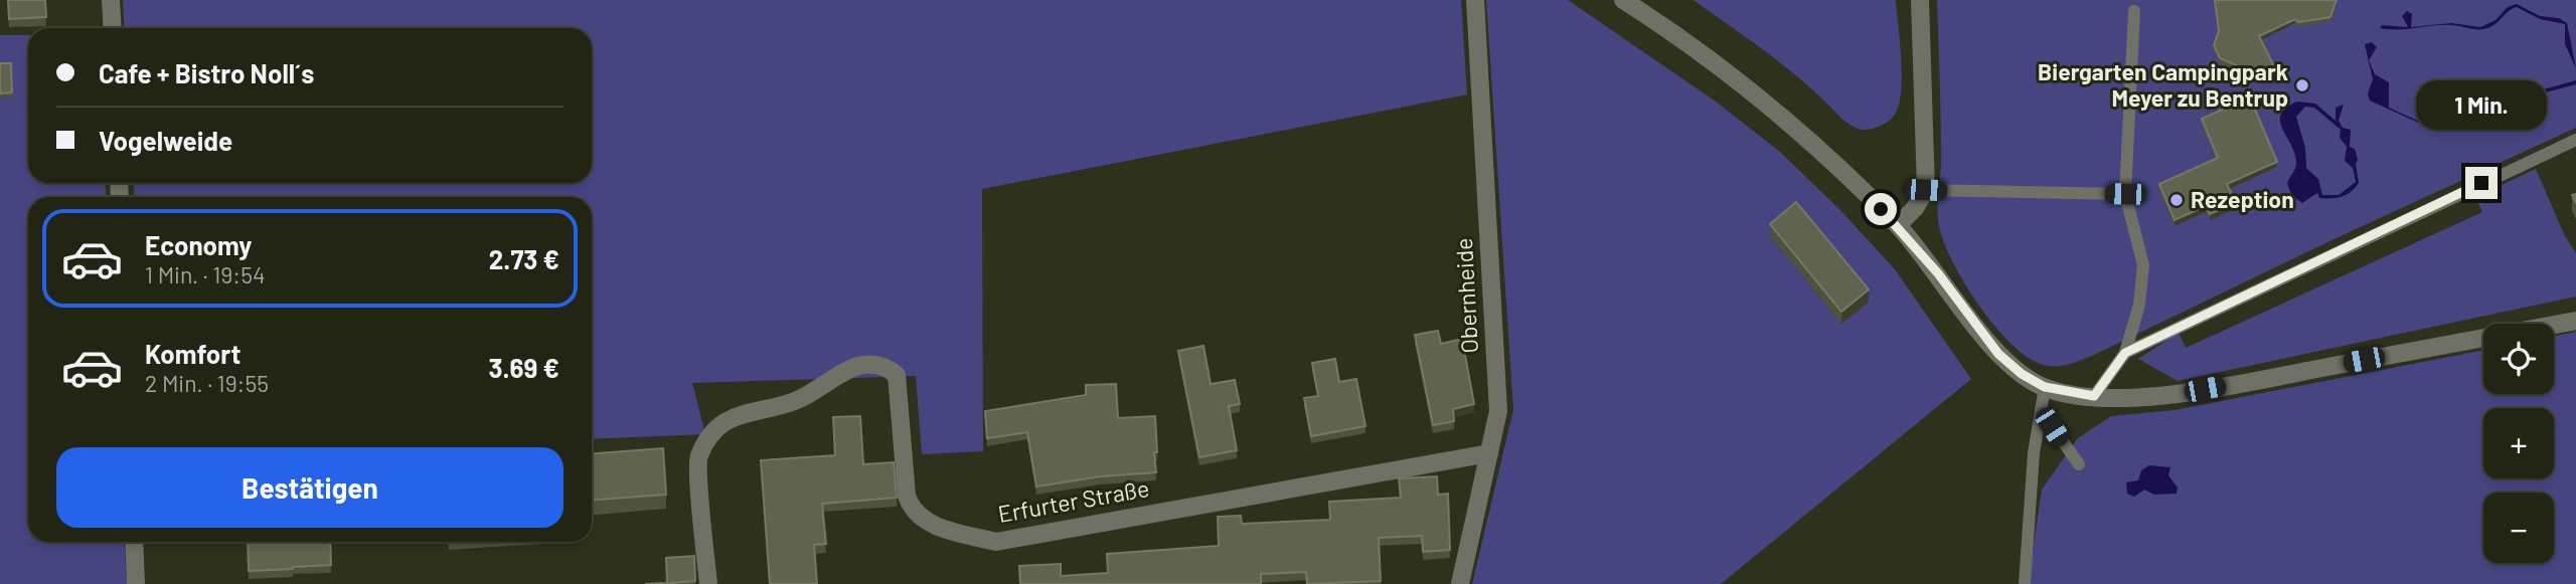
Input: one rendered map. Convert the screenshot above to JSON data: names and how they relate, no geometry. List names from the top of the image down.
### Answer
{
  "streets": {
    "street": ["Obernheide", "Erfurter Straße"]
  },
  "crossings": [
    ["Obernheide", "Erfurter Straße"]
  ],
  "places": ["Biergarten Campingpark Meyer zu Bentrup", "Rezeption"],
  "page": {
    "banner": ["Cafe + Bistro Noll´s", "Vogelweide"],
    "bubble": "1 Min.",
    "list": [
      {
        "name": "Economy",
        "note": "1 Min. · 19:54",
        "value": "2.73 €"
      },
      {
        "name": "Komfort",
        "note": "2 Min. · 19:55",
        "value": "3.69 €"
      }
    ],
    "map_buttons": ["+", "−"],
    "buttons": "Bestätigen"
  }
}
